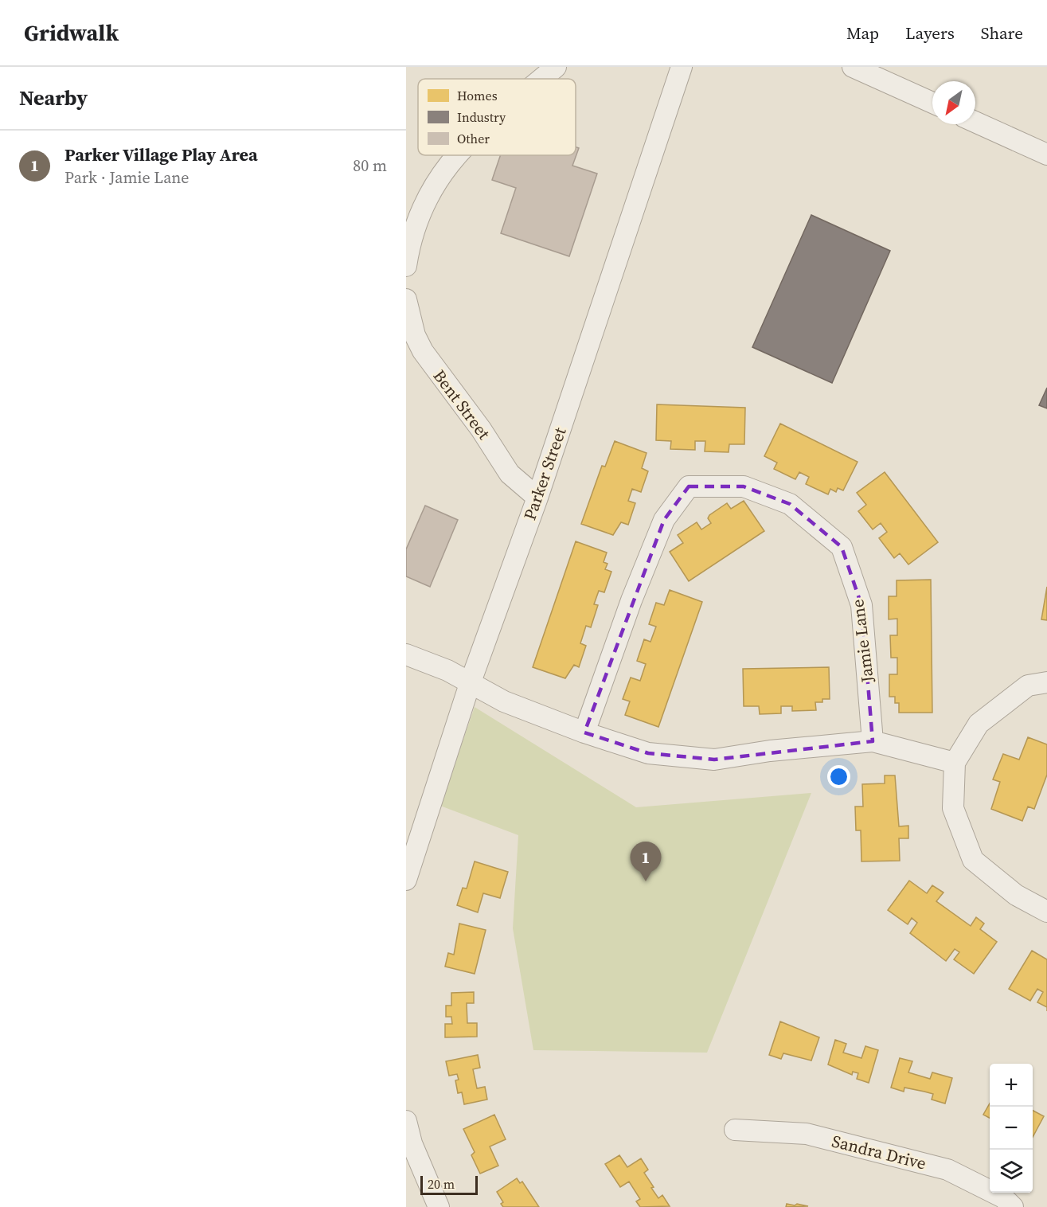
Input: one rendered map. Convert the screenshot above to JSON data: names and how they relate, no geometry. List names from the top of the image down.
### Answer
{
  "streets": {
    "street": [
      "Bent Street",
      "Parker Street",
      "Jamie Lane",
      "Sandra Drive"
    ]
  },
  "crossings": [
    ["Bent Street", "Parker Street"]
  ],
  "legend": ["Homes", "Industry", "Other"],
  "scale_bar": "20 m",
  "north": "bottom left",
  "page": {
    "header": "Gridwalk",
    "nav": ["Map", "Layers", "Share"],
    "heading": "Nearby",
    "list": [
      {
        "mark": "1",
        "name": "Parker Village Play Area",
        "note": "Park · Jamie Lane",
        "value": "80 m"
      }
    ],
    "pins": "1",
    "map_buttons": ["+", "−"],
    "scale": "20 m"
  }
}
